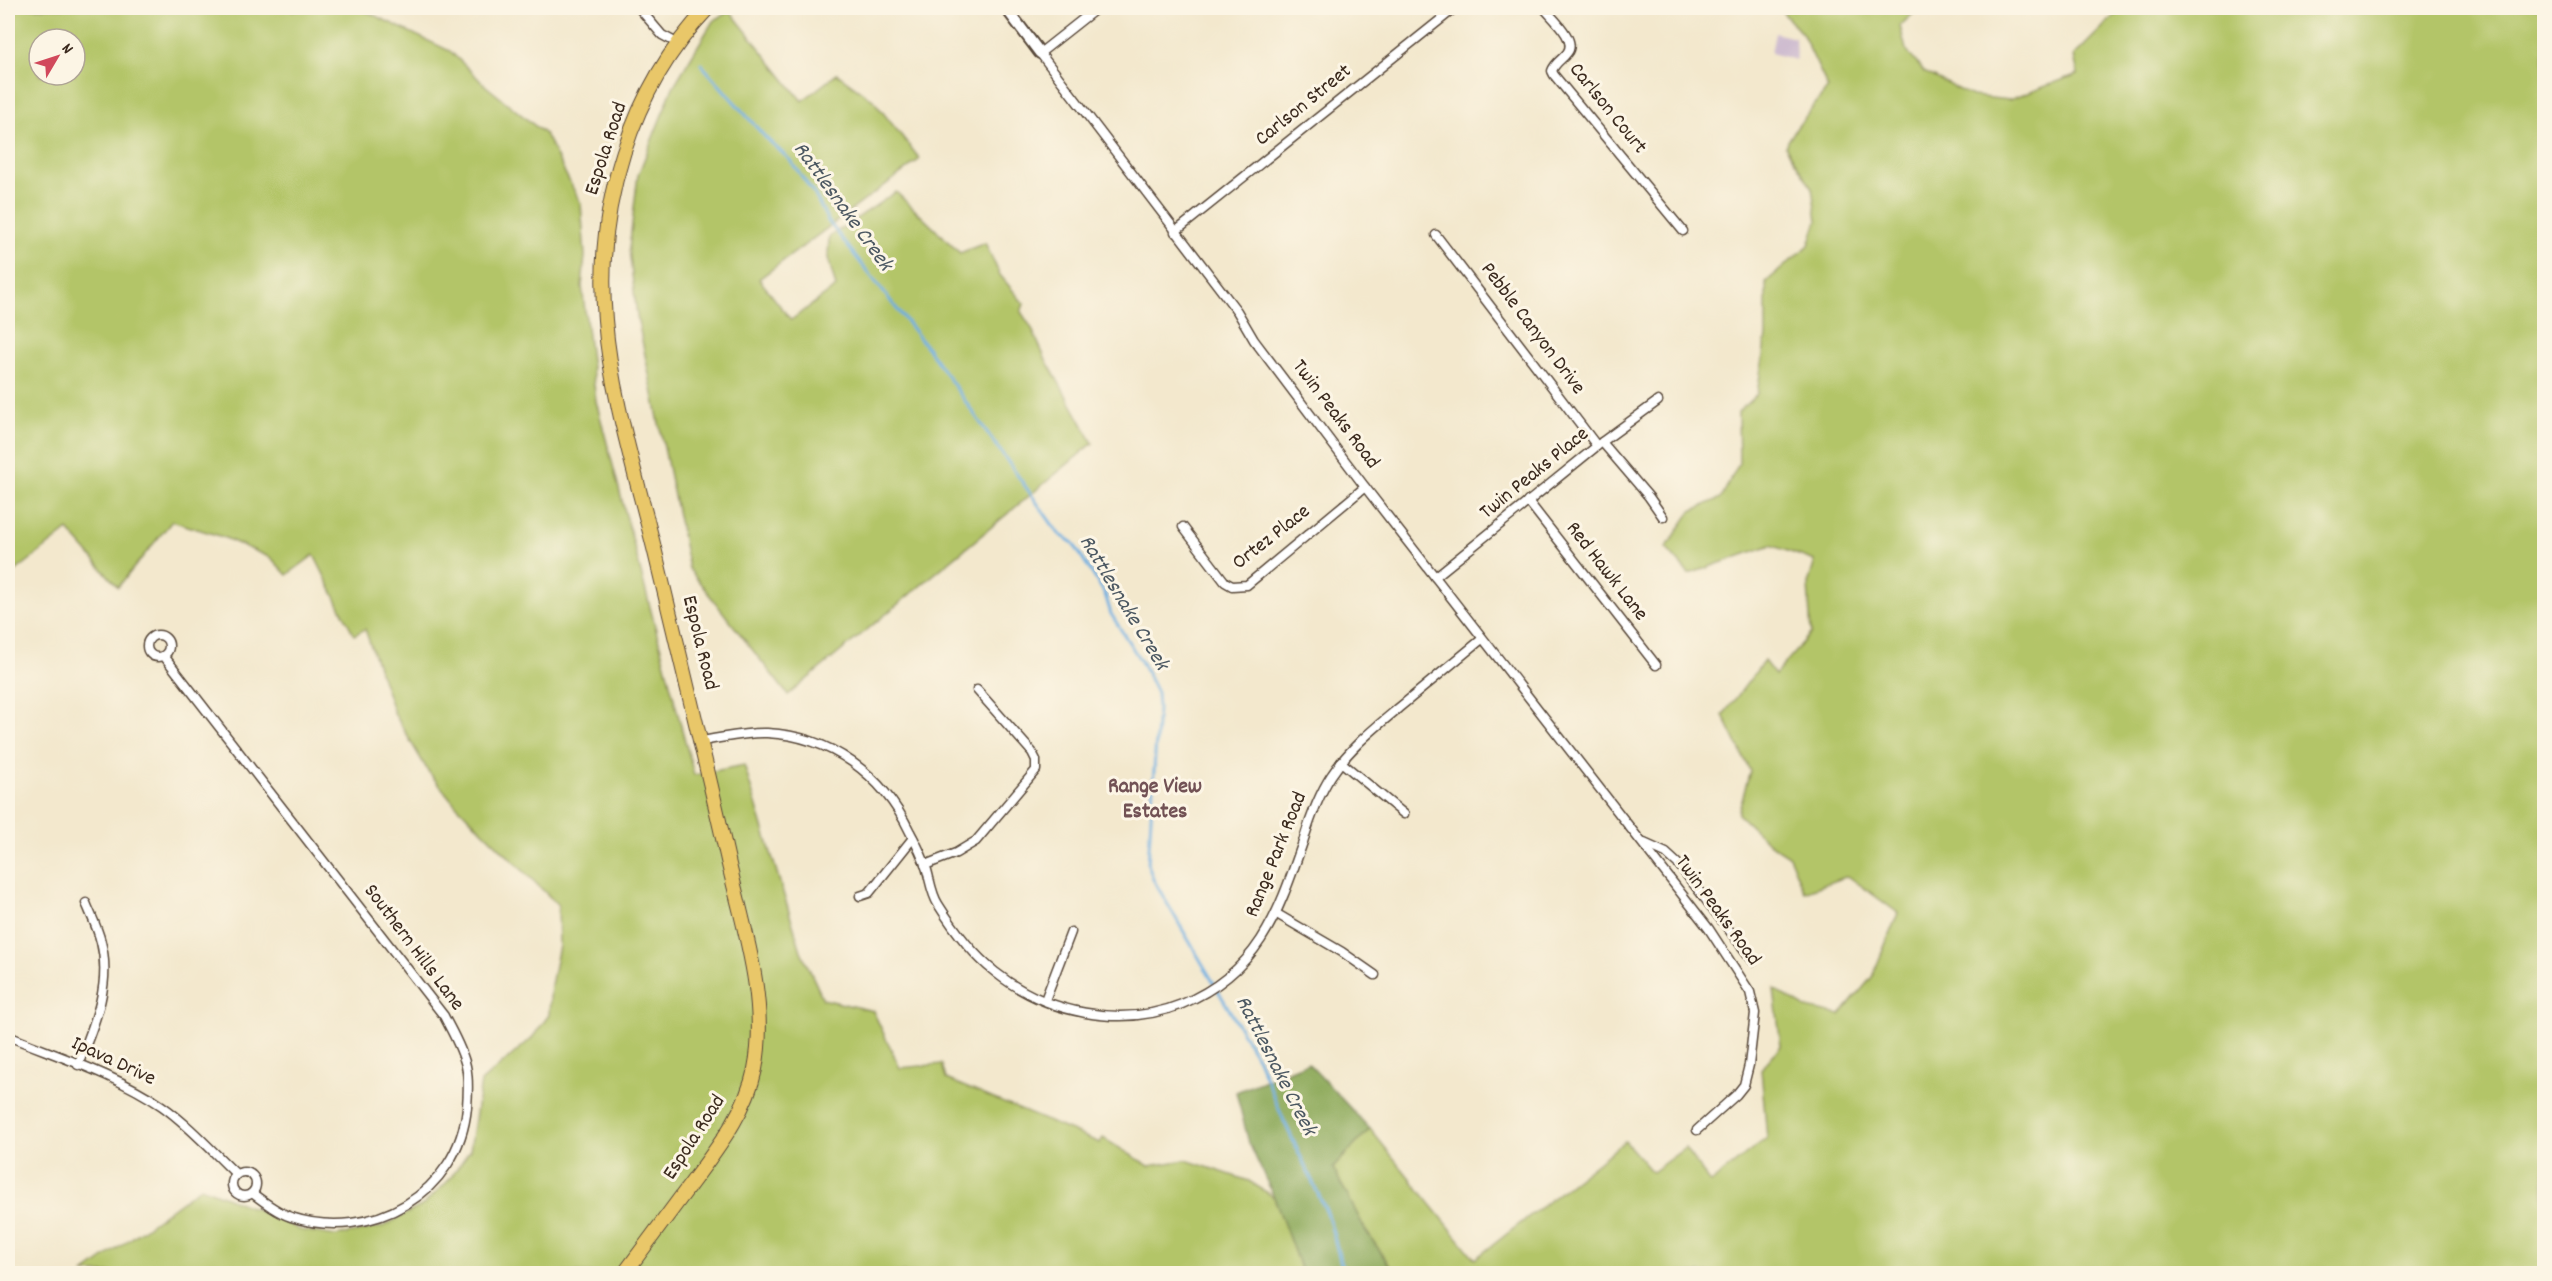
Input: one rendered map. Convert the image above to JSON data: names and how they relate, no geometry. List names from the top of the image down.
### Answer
{
  "streets": {
    "main road": ["Espola Road"],
    "street": [
      "Carlson Street",
      "Carlson Court",
      "Pebble Canyon Drive",
      "Twin Peaks Road",
      "Twin Peaks Place",
      "Ortez Place",
      "Red Hawk Lane",
      "Range Park Road",
      "Southern Hills Lane",
      "Ipava Drive"
    ]
  },
  "crossings": [
    ["Carlson Street", "Twin Peaks Road"],
    ["Espola Road", "Range Park Road"],
    ["Pebble Canyon Drive", "Twin Peaks Place"],
    ["Twin Peaks Road", "Twin Peaks Place"],
    ["Twin Peaks Road", "Ortez Place"],
    ["Twin Peaks Road", "Range Park Road"],
    ["Twin Peaks Place", "Red Hawk Lane"],
    ["Southern Hills Lane", "Ipava Drive"]
  ],
  "districts": ["Range View Estates"],
  "water": ["Rattlesnake Creek"],
  "north": "top right"
}
